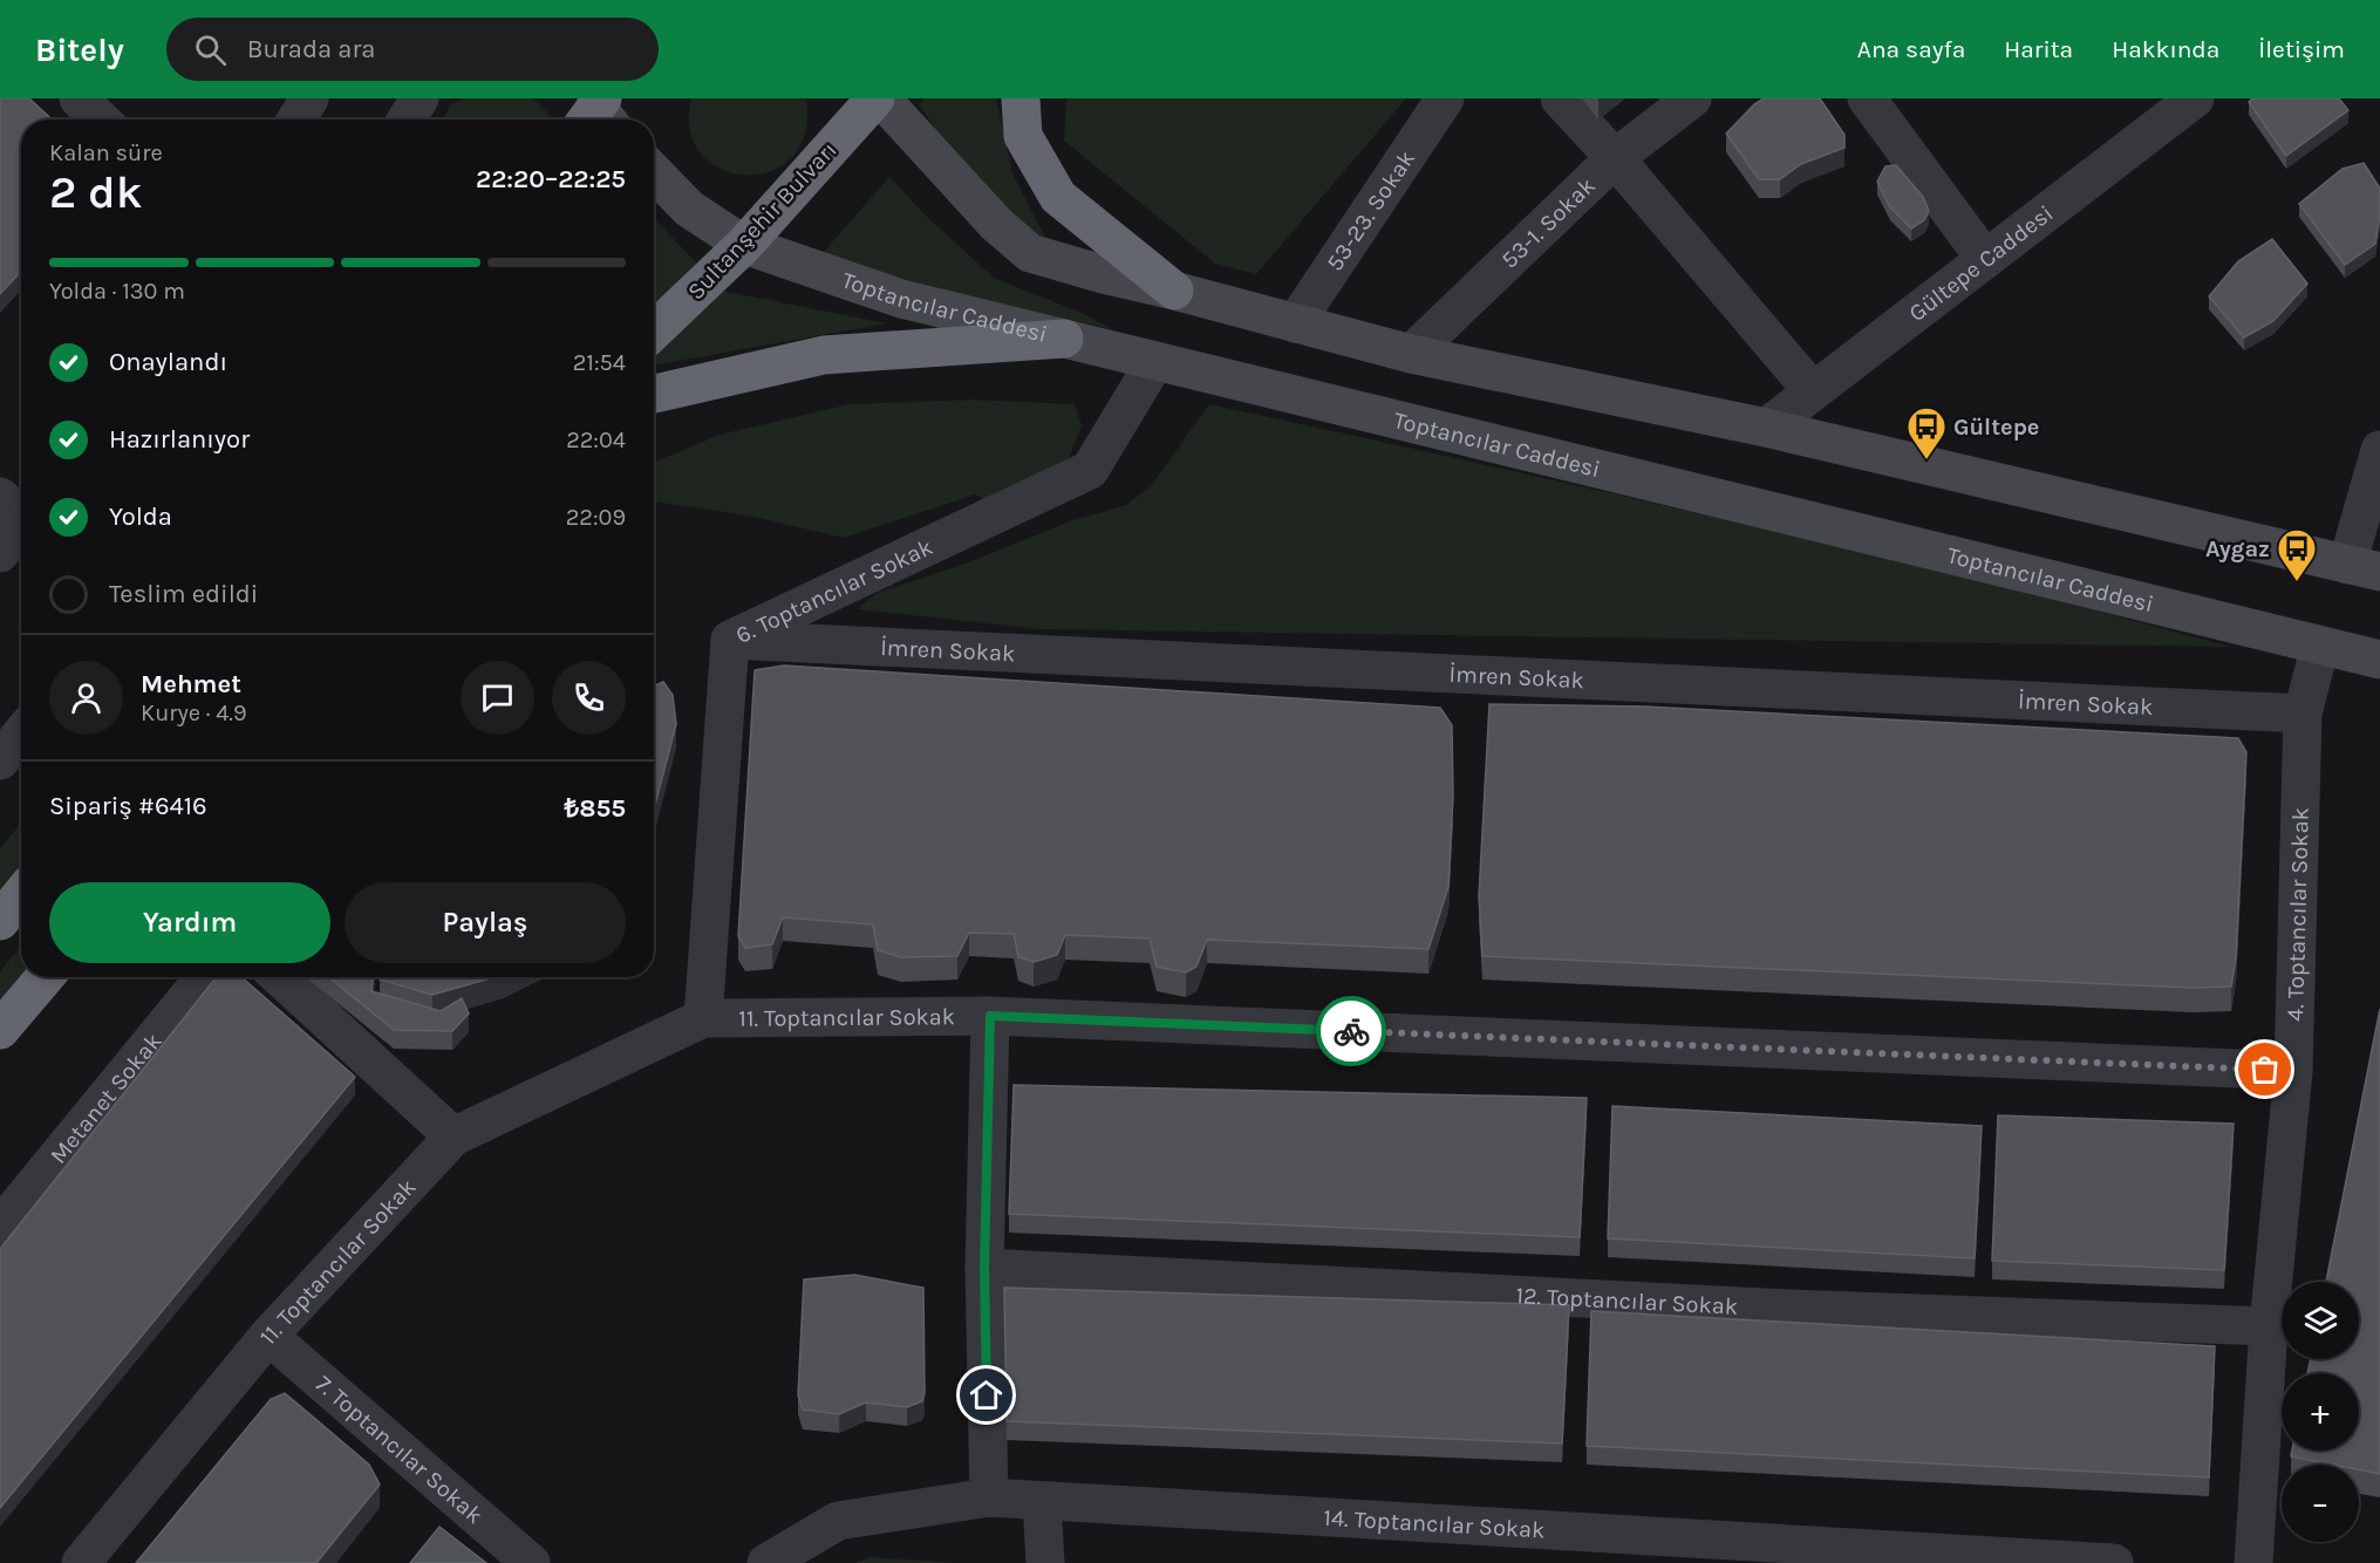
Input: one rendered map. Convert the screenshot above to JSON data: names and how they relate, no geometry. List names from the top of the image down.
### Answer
{
  "streets": {
    "highway": ["Sultanşehir Bulvarı"],
    "street": [
      "53-23. Sokak",
      "53-1. Sokak",
      "Gültepe Caddesi",
      "Toptancılar Caddesi",
      "6. Toptancılar Sokak",
      "İmren Sokak",
      "4. Toptancılar Sokak",
      "11. Toptancılar Sokak",
      "Metanet Sokak",
      "12. Toptancılar Sokak",
      "7. Toptancılar Sokak",
      "14. Toptancılar Sokak"
    ]
  },
  "crossings": [
    ["Sultanşehir Bulvarı", "Toptancılar Caddesi"],
    ["Toptancılar Caddesi", "6. Toptancılar Sokak"],
    ["Toptancılar Caddesi", "4. Toptancılar Sokak"],
    ["6. Toptancılar Sokak", "İmren Sokak"],
    ["6. Toptancılar Sokak", "11. Toptancılar Sokak"],
    ["İmren Sokak", "4. Toptancılar Sokak"],
    ["4. Toptancılar Sokak", "11. Toptancılar Sokak"],
    ["4. Toptancılar Sokak", "12. Toptancılar Sokak"],
    ["11. Toptancılar Sokak", "7. Toptancılar Sokak"]
  ],
  "places": {
    "bus stop": ["Gültepe", "Aygaz"]
  },
  "page": {
    "header": "Bitely",
    "search": "Burada ara",
    "nav": [
      "Ana sayfa",
      "Harita",
      "Hakkında",
      "İletişim"
    ],
    "heading": ["2 dk", "Kalan süre", "22:20–22:25"],
    "panel": [
      "Mehmet",
      "Kurye · 4.9",
      "Sipariş #6416",
      "₺855"
    ],
    "bar": "Yolda · 130 m",
    "list": [
      ["Onaylandı", "21:54"],
      ["Hazırlanıyor", "22:04"],
      ["Yolda", "22:09"],
      "Teslim edildi"
    ],
    "buttons": ["Yardım", "Paylaş"],
    "map_buttons": ["+", "−"]
  }
}
